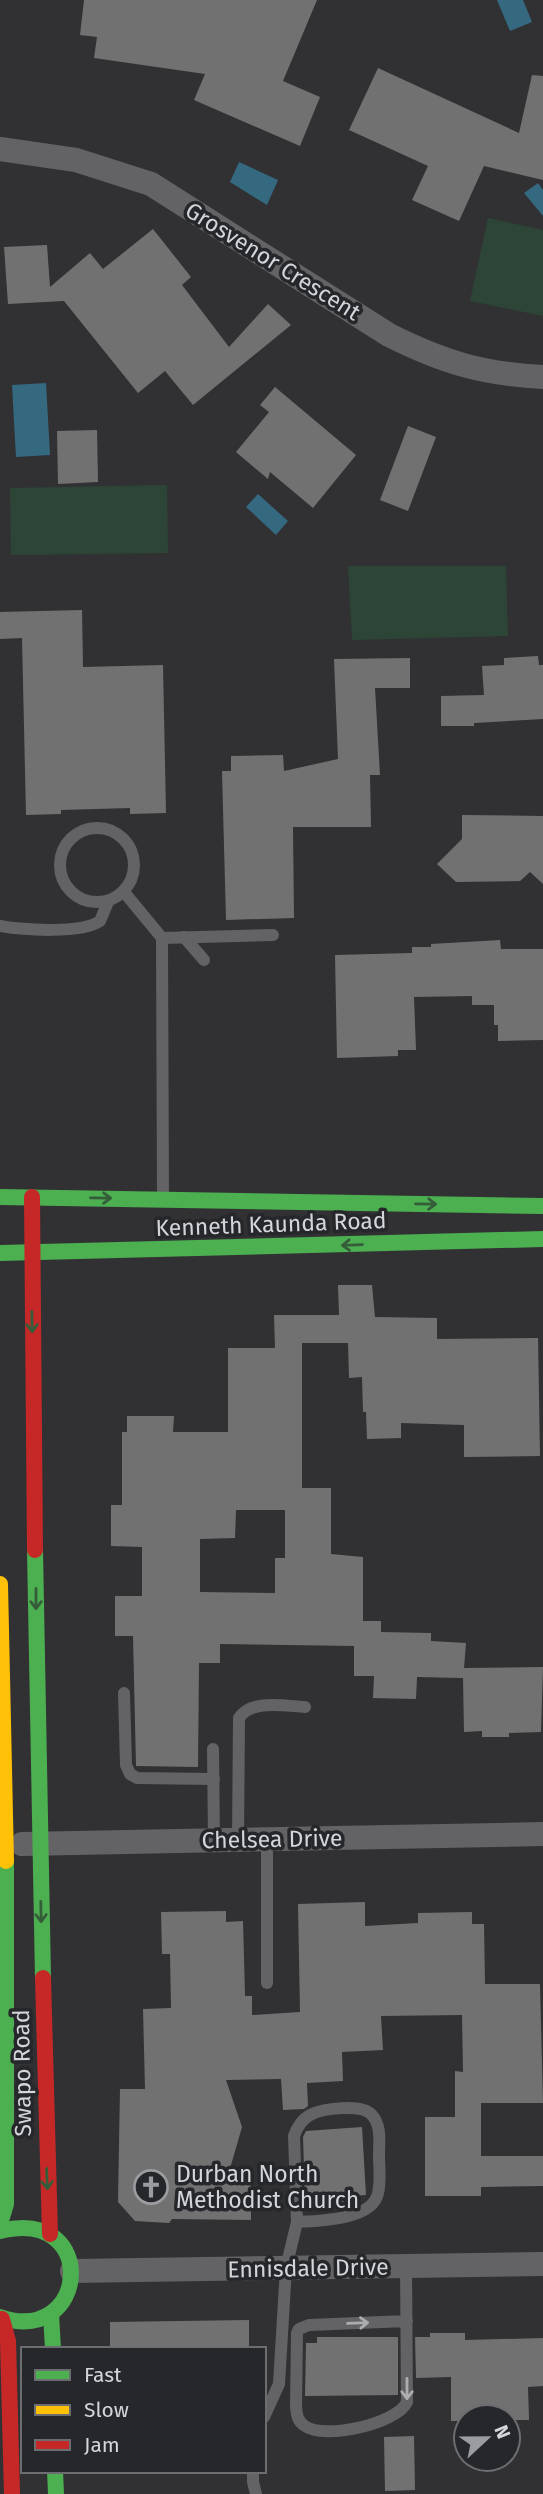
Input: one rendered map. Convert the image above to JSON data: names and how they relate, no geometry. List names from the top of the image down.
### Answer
{
  "streets": {
    "street": [
      "Grosvenor Crescent",
      "Kenneth Kaunda Road",
      "Chelsea Drive",
      "Swapo Road",
      "Ennisdale Drive"
    ]
  },
  "crossings": [
    ["Kenneth Kaunda Road", "Swapo Road"],
    ["Chelsea Drive", "Swapo Road"]
  ],
  "places": {
    "church": ["Durban North Methodist Church"]
  },
  "legend": ["Fast", "Slow", "Jam"],
  "north": "right"
}
